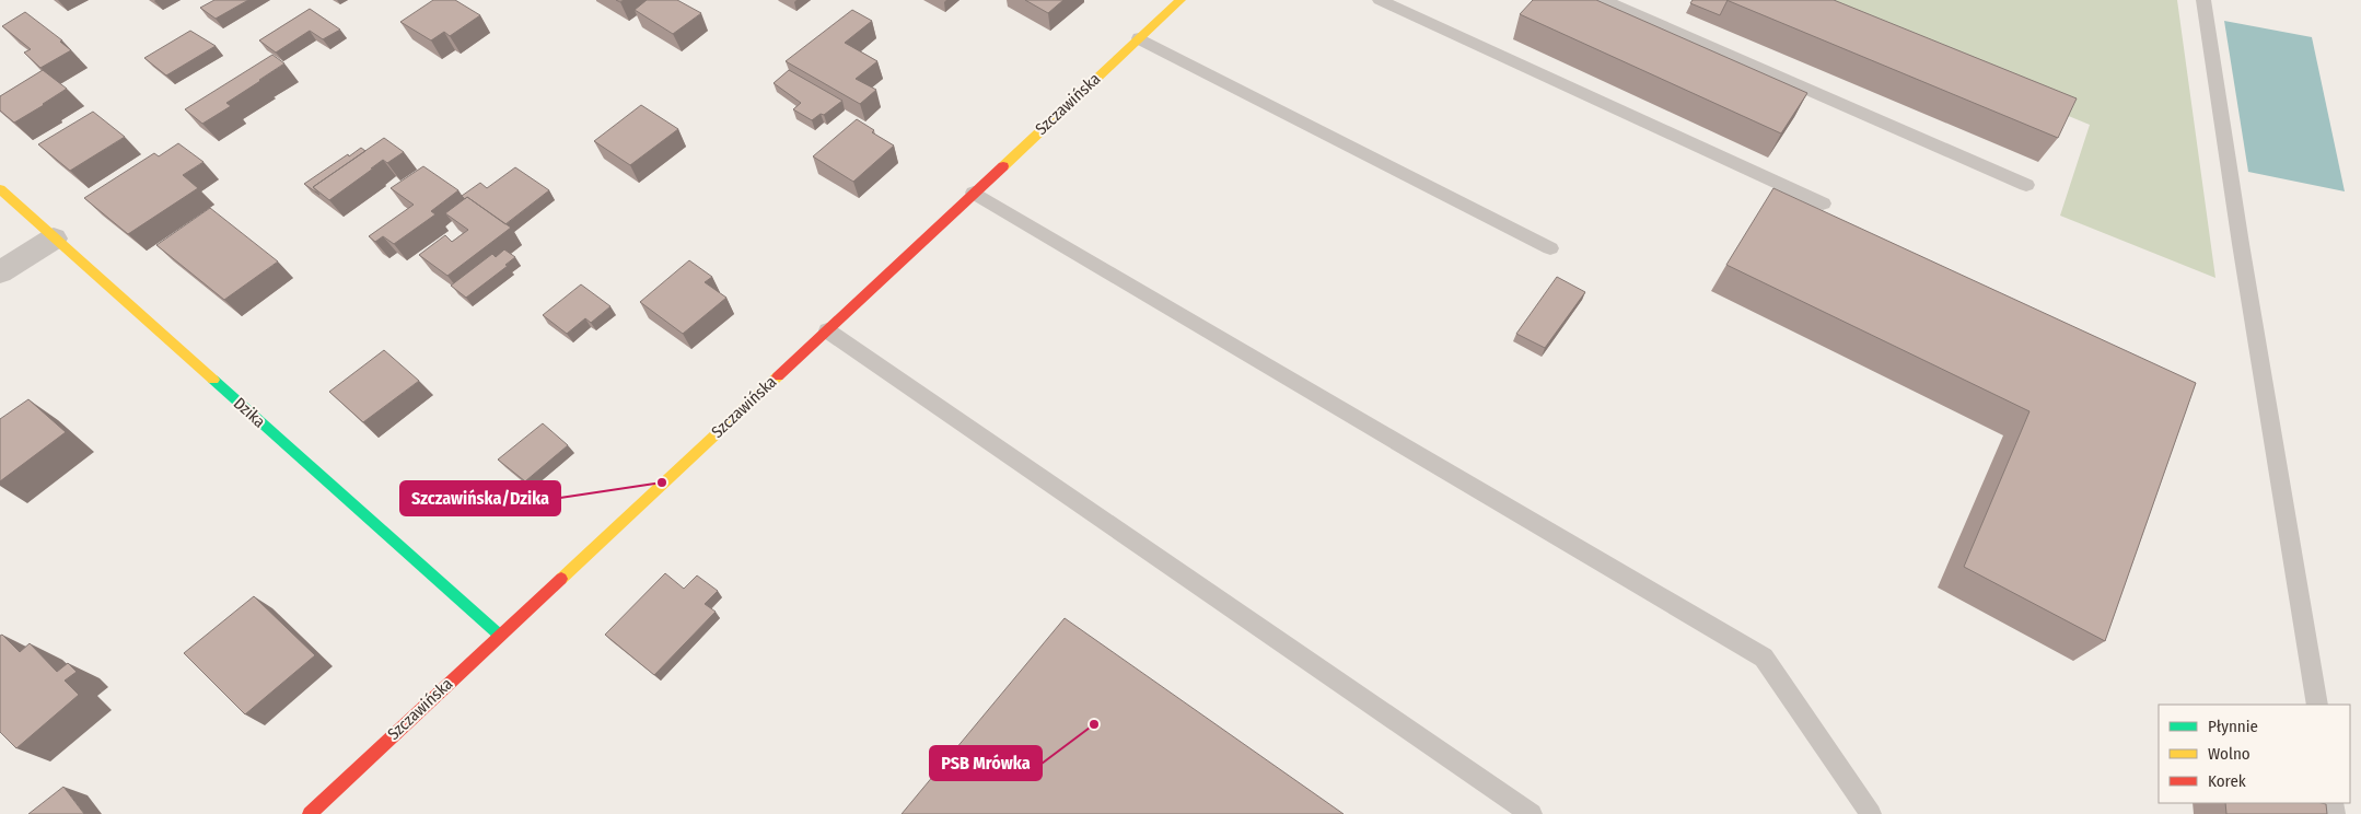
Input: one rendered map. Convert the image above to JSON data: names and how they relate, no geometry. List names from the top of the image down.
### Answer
{
  "streets": {
    "street": ["Szczawińska", "Dzika"]
  },
  "crossings": [
    ["Szczawińska", "Dzika"]
  ],
  "places": ["Szczawińska/Dzika", "PSB Mrówka"],
  "legend": ["Płynnie", "Wolno", "Korek"]
}
